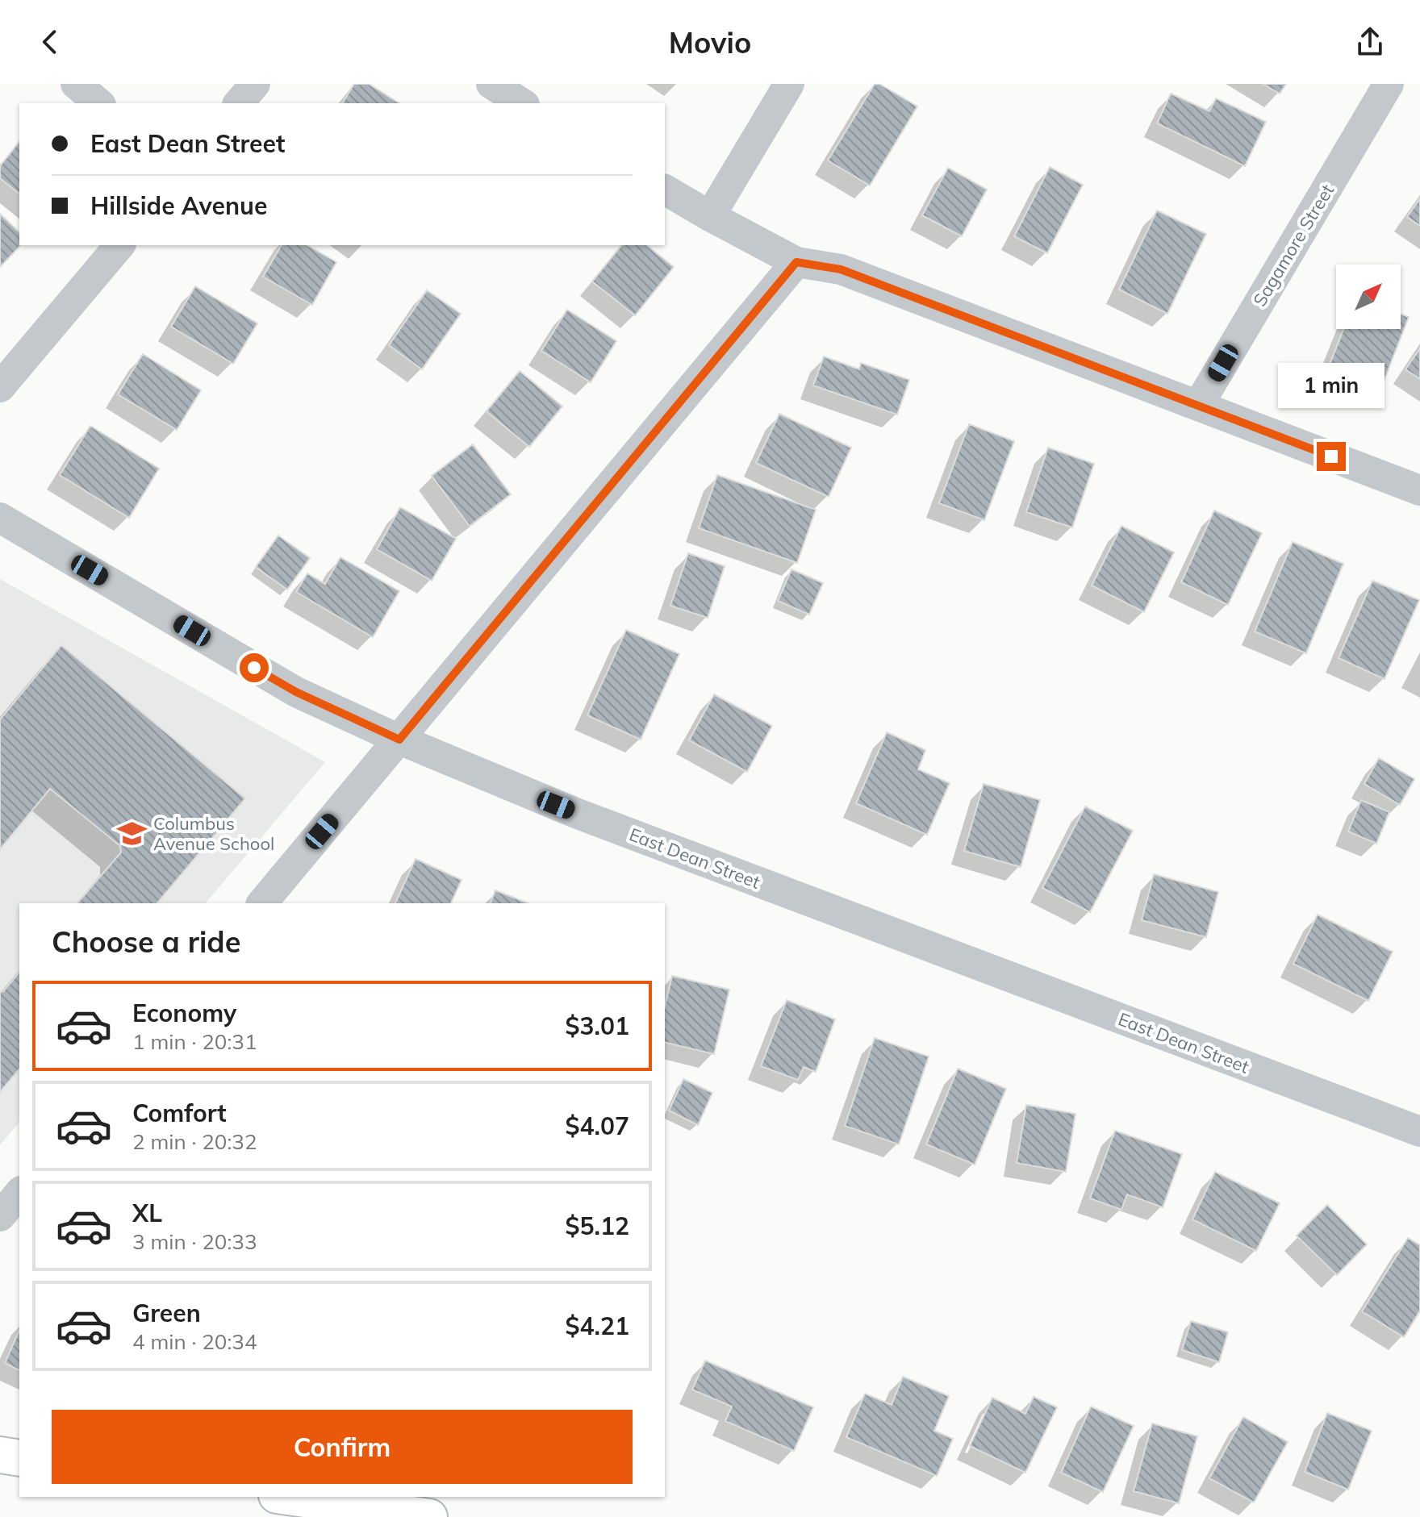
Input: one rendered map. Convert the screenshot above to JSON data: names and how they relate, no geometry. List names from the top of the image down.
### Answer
{
  "streets": {
    "street": ["Sagamore Street", "East Dean Street"]
  },
  "places": {
    "school or university": ["Columbus Avenue School"]
  },
  "north": "top right",
  "page": {
    "header": "Movio",
    "banner": ["East Dean Street", "Hillside Avenue"],
    "bubble": "1 min",
    "heading": "Choose a ride",
    "list": [
      {
        "name": "Economy",
        "note": "1 min · 20:31",
        "value": "$3.01"
      },
      {
        "name": "Comfort",
        "note": "2 min · 20:32",
        "value": "$4.07"
      },
      {
        "name": "XL",
        "note": "3 min · 20:33",
        "value": "$5.12"
      },
      {
        "name": "Green",
        "note": "4 min · 20:34",
        "value": "$4.21"
      }
    ],
    "buttons": "Confirm"
  }
}
